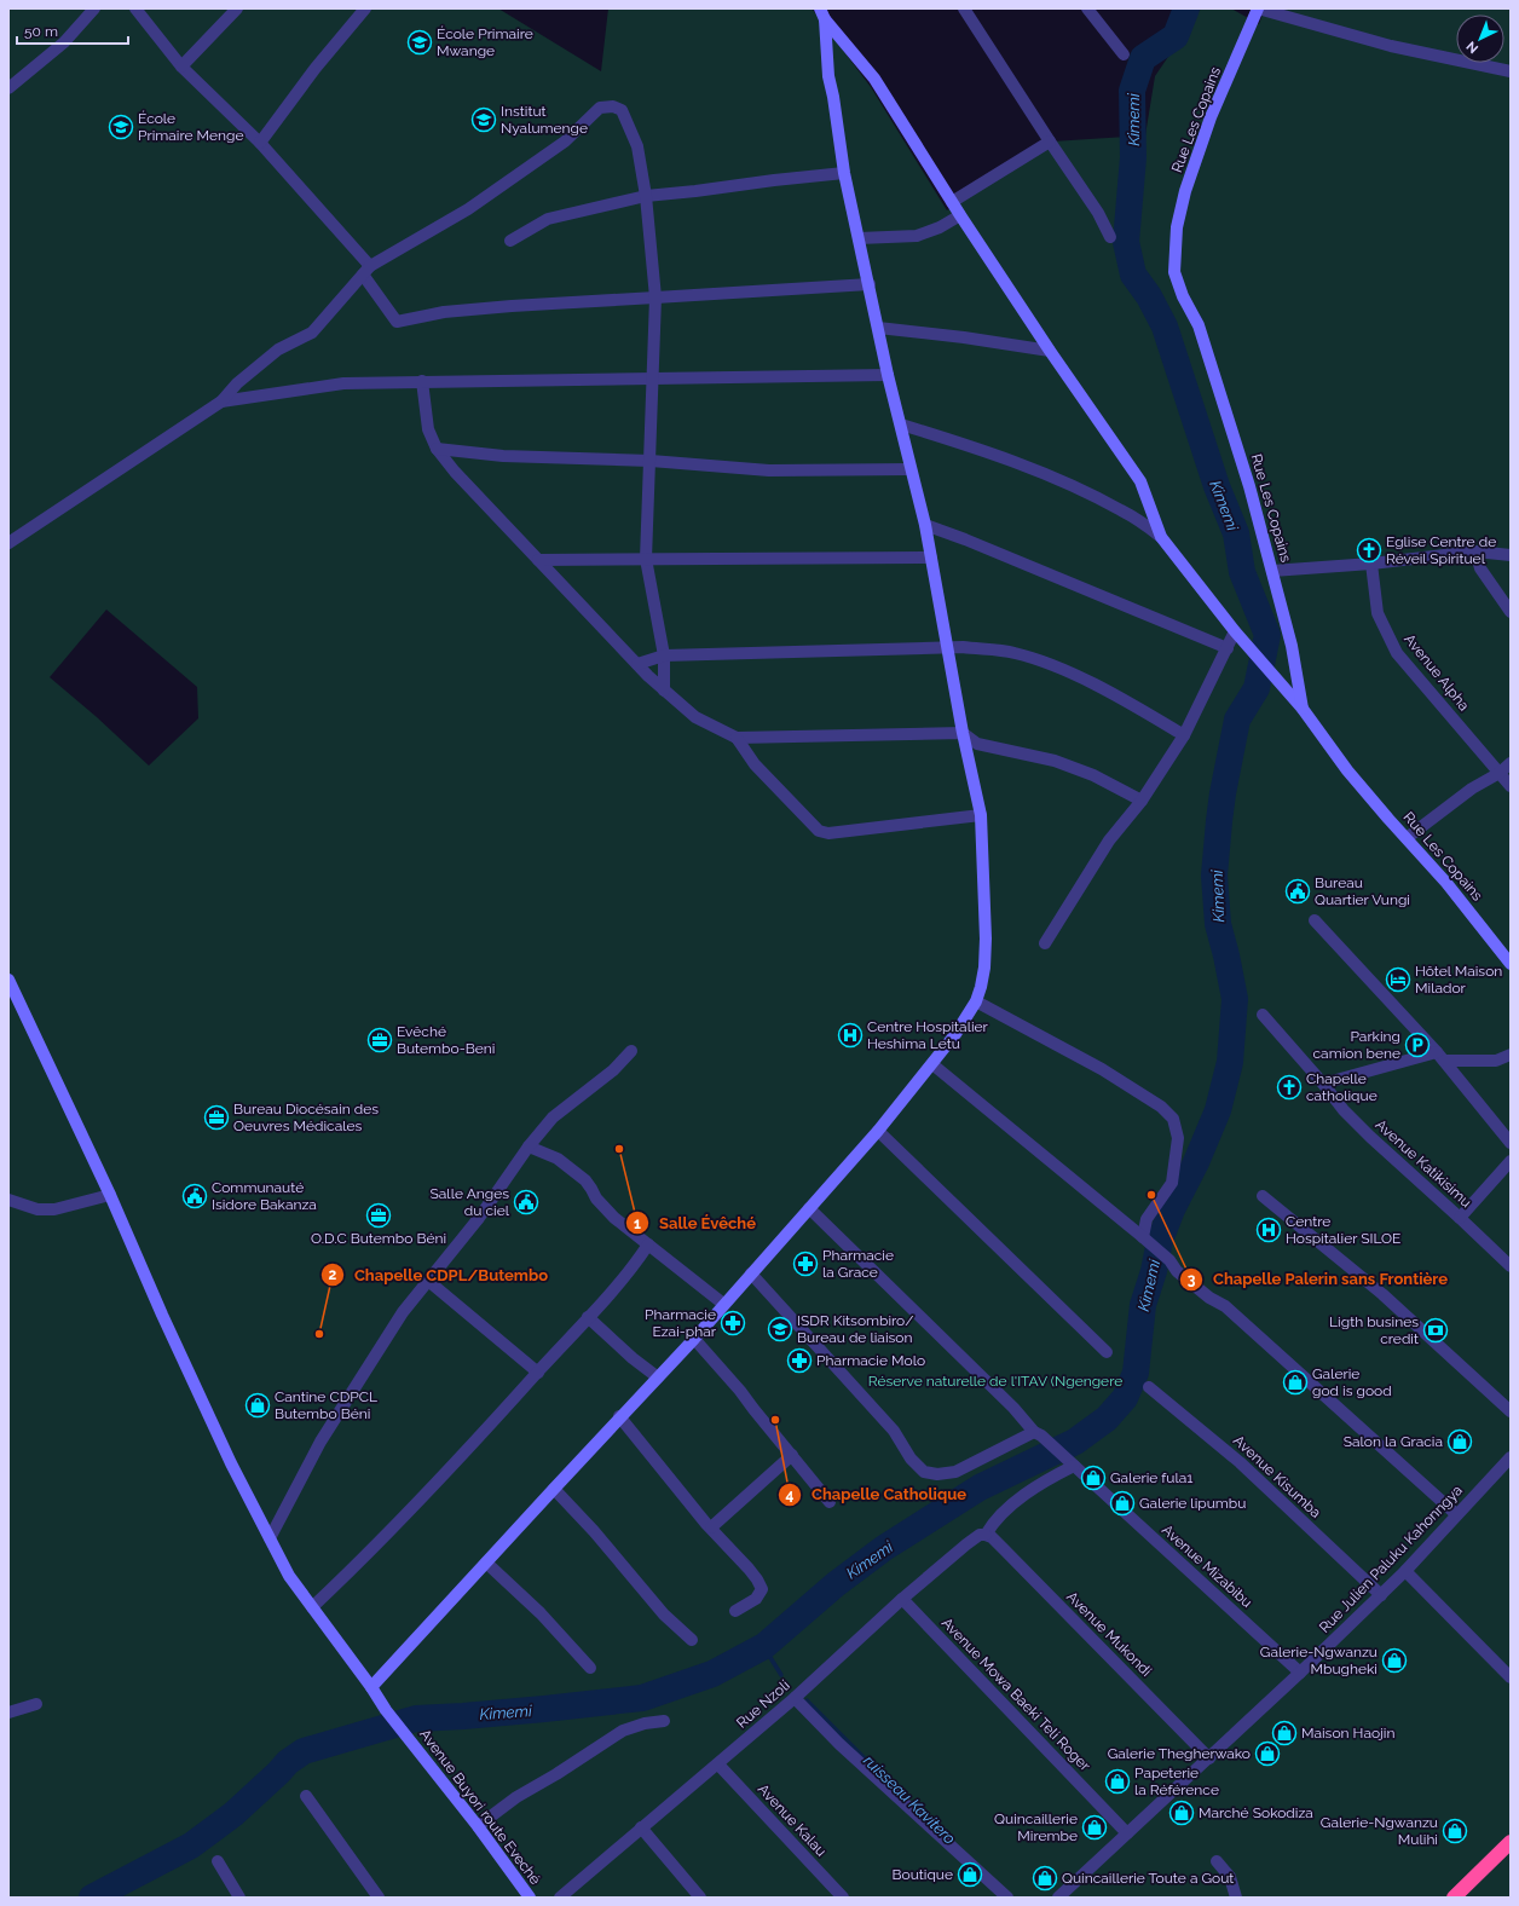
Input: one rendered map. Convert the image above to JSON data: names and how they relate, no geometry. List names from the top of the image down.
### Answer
{
  "streets": {
    "street": [
      "Rue Les Copains",
      "Avenue Alpha",
      "Avenue Katikisimu",
      "Avenue Kisumba",
      "Rue Julien Paluku Kahonngya",
      "Avenue Mizabibu",
      "Avenue Mukondi",
      "Avenue Mowa Baeki Teli Roger",
      "Rue Nzoli",
      "Avenue Buyori route Eveché",
      "Avenue Kalau"
    ]
  },
  "crossings": [
    ["Avenue Kisumba", "Rue Julien Paluku Kahonngya"],
    ["Rue Julien Paluku Kahonngya", "Avenue Mizabibu"],
    ["Rue Julien Paluku Kahonngya", "Avenue Mukondi"],
    ["Rue Julien Paluku Kahonngya", "Avenue Mowa Baeki Teli Roger"],
    ["Avenue Mukondi", "Rue Nzoli"],
    ["Avenue Mowa Baeki Teli Roger", "Rue Nzoli"],
    ["Rue Nzoli", "Avenue Kalau"]
  ],
  "water": ["Kimemi", "ruisseau Kavitero"],
  "parks": ["Réserve naturelle de l'ITAV (Ngengere"],
  "places": {
    "school or university": [
      "École Primaire Mwange",
      "Institut Nyalumenge",
      "École Primaire Menge",
      "ISDR Kitsombiro/ Bureau de liaison"
    ],
    "church": ["Eglise Centre de Réveil Spirituel", "Chapelle catholique"],
    "public building": ["Bureau Quartier Vungi", "Communauté Isidore Bakanza", "Salle Anges du ciel"],
    "hotel": ["Hôtel Maison Milador"],
    "hospital": ["Centre Hospitalier Heshima Letu", "Centre Hospitalier SILOE"],
    "office": ["Evêché Butembo-Beni", "Bureau Diocésain des Oeuvres Médicales", "O.D.C Butembo Béni"],
    "parking": ["Parking camion bene"],
    "other": [
      "Salle Évêché",
      "Chapelle Palerin sans Frontière",
      "Chapelle CDPL/Butembo",
      "Chapelle Catholique"
    ],
    "pharmacy": ["Pharmacie la Grace", "Pharmacie Ezai-phar", "Pharmacie Molo"],
    "bank": ["Ligth busines credit"],
    "shop": [
      "Galerie god is good",
      "Cantine CDPCL Butembo Béni",
      "Salon la Gracia",
      "Galerie fula1",
      "Galerie lipumbu",
      "Galerie-Ngwanzu Mbugheki",
      "Maison Haojin",
      "Galerie Thegherwako",
      "Papeterie la Référence",
      "Marché Sokodiza",
      "Quincaillerie Mirembe",
      "Galerie-Ngwanzu Mulihi",
      "Boutique",
      "Quincaillerie Toute a Gout"
    ]
  },
  "scale_bar": "50 m",
  "north": "bottom left"
}
